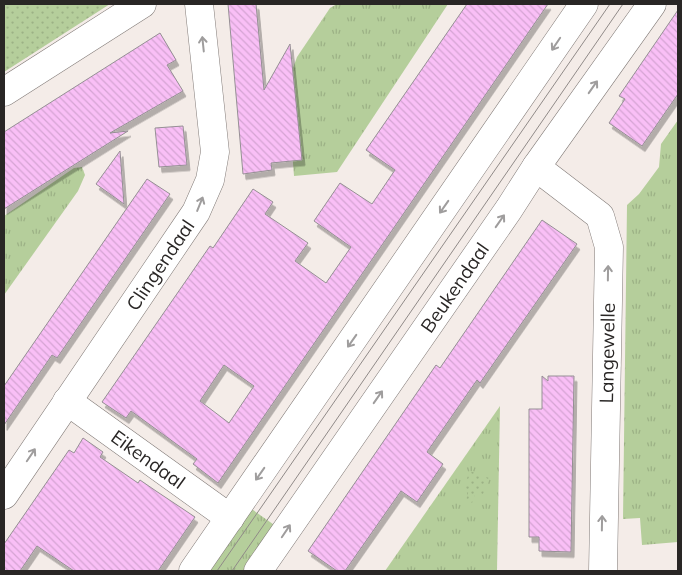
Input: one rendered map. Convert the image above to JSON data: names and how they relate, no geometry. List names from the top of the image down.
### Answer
{
  "streets": {
    "street": [
      "Clingendaal",
      "Beukendaal",
      "Langewelle",
      "Eikendaal"
    ]
  },
  "crossings": [
    ["Clingendaal", "Eikendaal"],
    ["Beukendaal", "Langewelle"]
  ],
  "one_way": ["Langewelle"]
}
